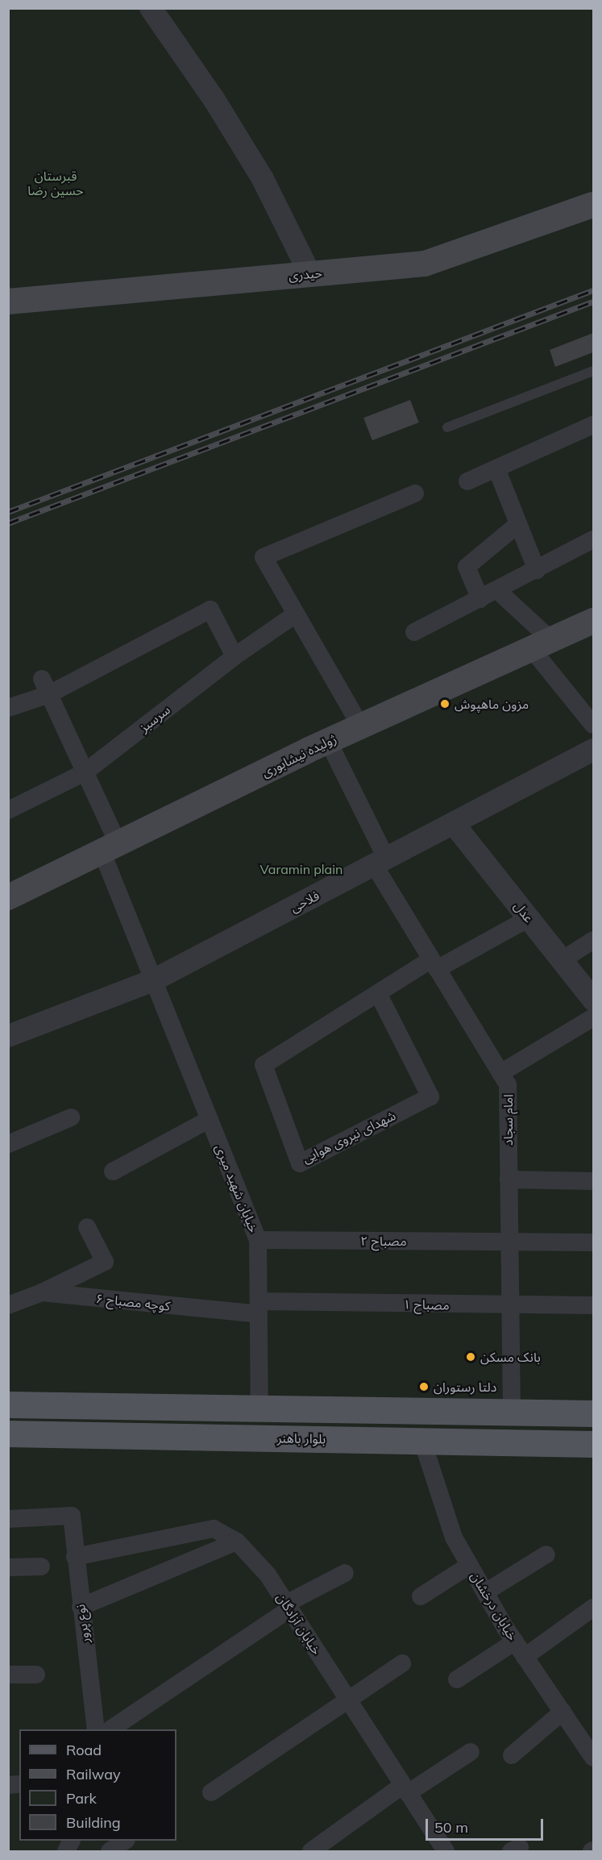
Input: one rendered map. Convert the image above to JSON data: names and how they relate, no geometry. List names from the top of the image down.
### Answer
{
  "streets": {
    "main road": ["حیدری", "ژولیده نیشابوری", "بلوار باهنر"],
    "street": [
      "سرسبز",
      "فلاحی",
      "عدل",
      "امام سجاد",
      "شهدای نیروی هوایی",
      "خیابان شهید میری",
      "مصباح ۲",
      "کوچه مصباح ۶",
      "مصباح ۱",
      "خیابان درخشان",
      "نوع پرور",
      "خیابان آزادگان"
    ]
  },
  "crossings": [
    ["سرسبز", "خیابان شهید میری"],
    ["ژولیده نیشابوری", "امام سجاد"],
    ["ژولیده نیشابوری", "خیابان شهید میری"],
    ["فلاحی", "عدل"],
    ["فلاحی", "امام سجاد"],
    ["فلاحی", "خیابان شهید میری"],
    ["عدل", "شهدای نیروی هوایی"],
    ["امام سجاد", "شهدای نیروی هوایی"],
    ["امام سجاد", "مصباح ۲"],
    ["امام سجاد", "مصباح ۱"],
    ["خیابان شهید میری", "مصباح ۲"],
    ["خیابان شهید میری", "کوچه مصباح ۶"],
    ["خیابان شهید میری", "مصباح ۱"],
    ["کوچه مصباح ۶", "مصباح ۱"],
    ["بلوار باهنر", "خیابان درخشان"],
    ["نوع پرور", "خیابان آزادگان"]
  ],
  "parks": ["قبرستان حسین رضا", "Varamin plain"],
  "places": ["مزون ماهپوش", "بانک مسکن", "دلتا رستوران"],
  "legend": [
    "Road",
    "Railway",
    "Park",
    "Building"
  ],
  "scale_bar": "50 m"
}
